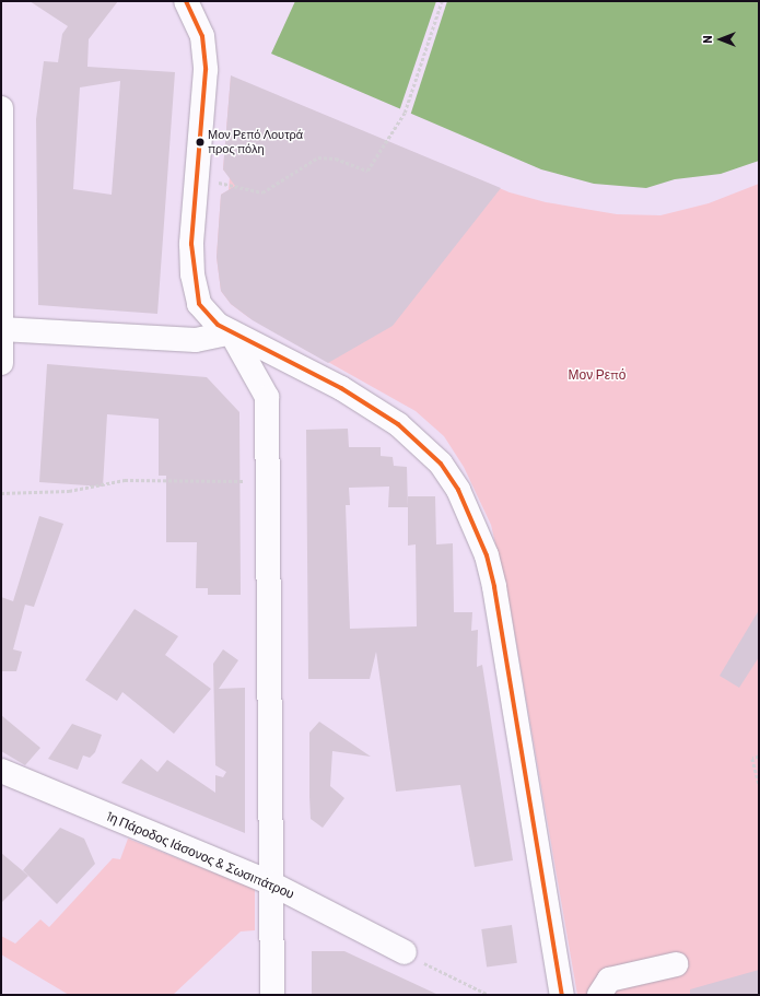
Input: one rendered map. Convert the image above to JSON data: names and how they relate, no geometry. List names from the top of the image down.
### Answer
{
  "streets": {
    "street": ["1η Πάροδος Ιάσονος & Σωσιπάτρου"]
  },
  "parks": ["Μον Ρεπό"],
  "places": ["Μον Ρεπό Λουτρά προς πόλη"],
  "north": "left"
}
